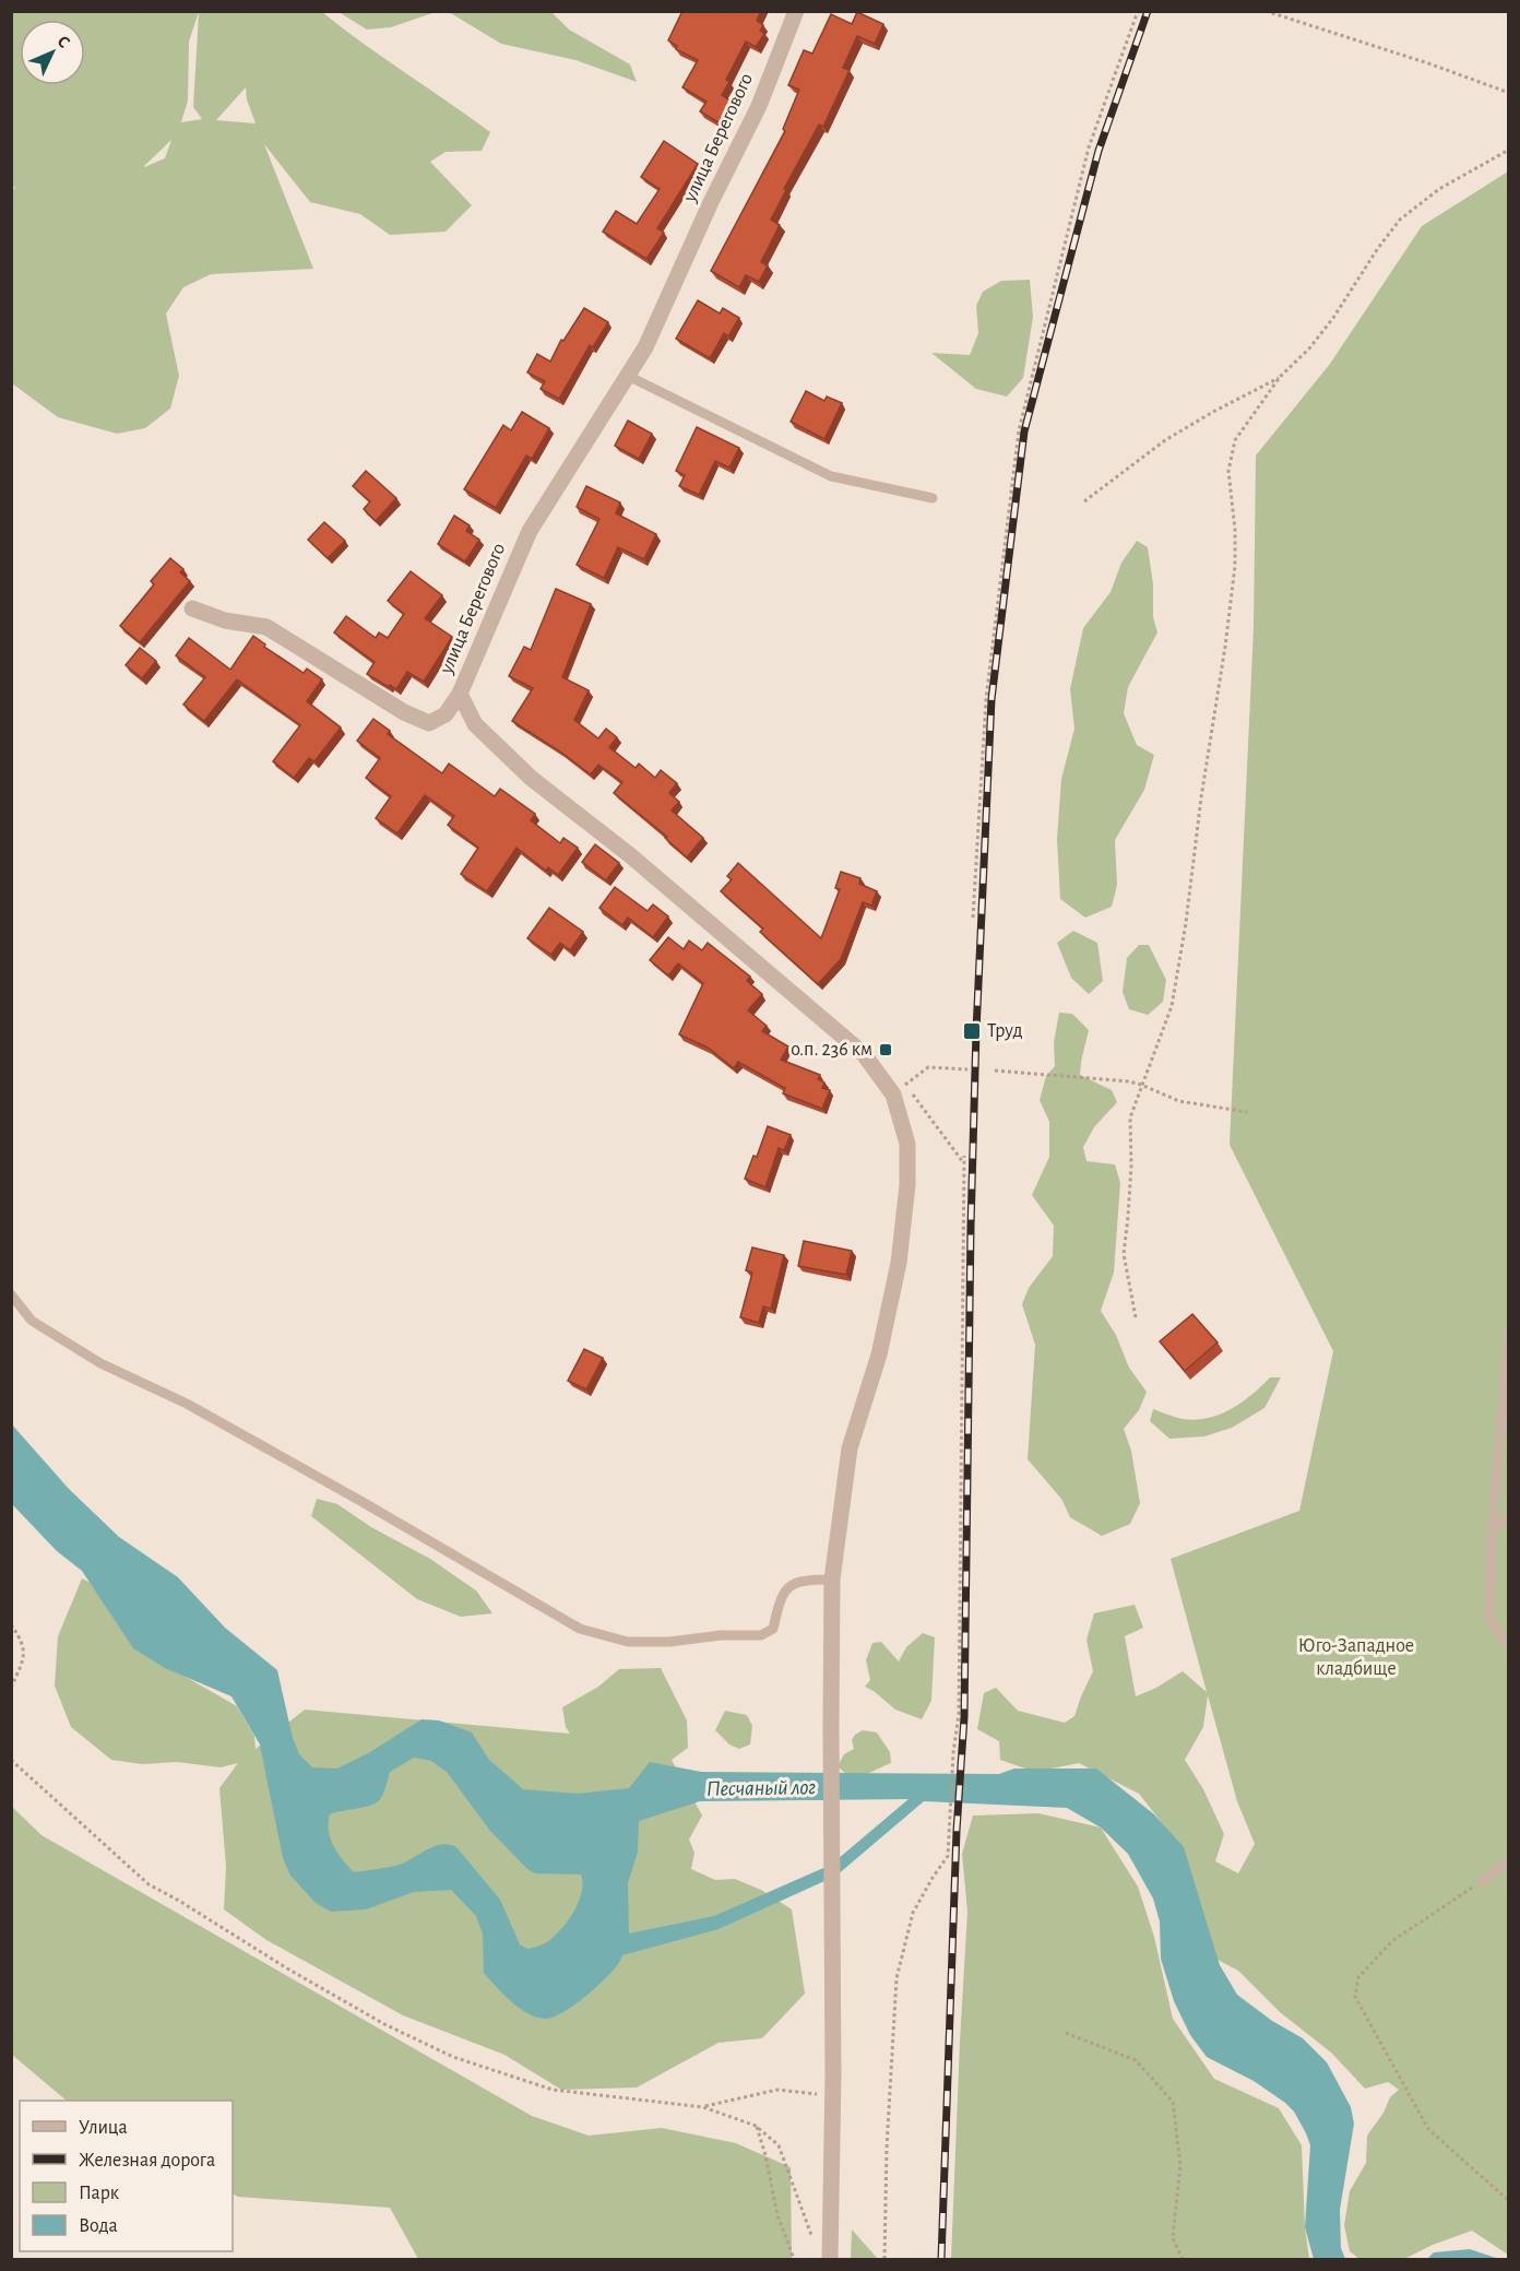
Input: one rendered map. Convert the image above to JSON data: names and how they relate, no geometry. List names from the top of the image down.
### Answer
{
  "streets": {
    "street": ["улица Берегового"]
  },
  "water": ["Песчаный лог"],
  "parks": ["Юго-Западное кладбище"],
  "places": {
    "transit": ["Труд", "о.п. 236 км"]
  },
  "legend": [
    "Улица",
    "Железная дорога",
    "Парк",
    "Вода"
  ],
  "north": "top right"
}
